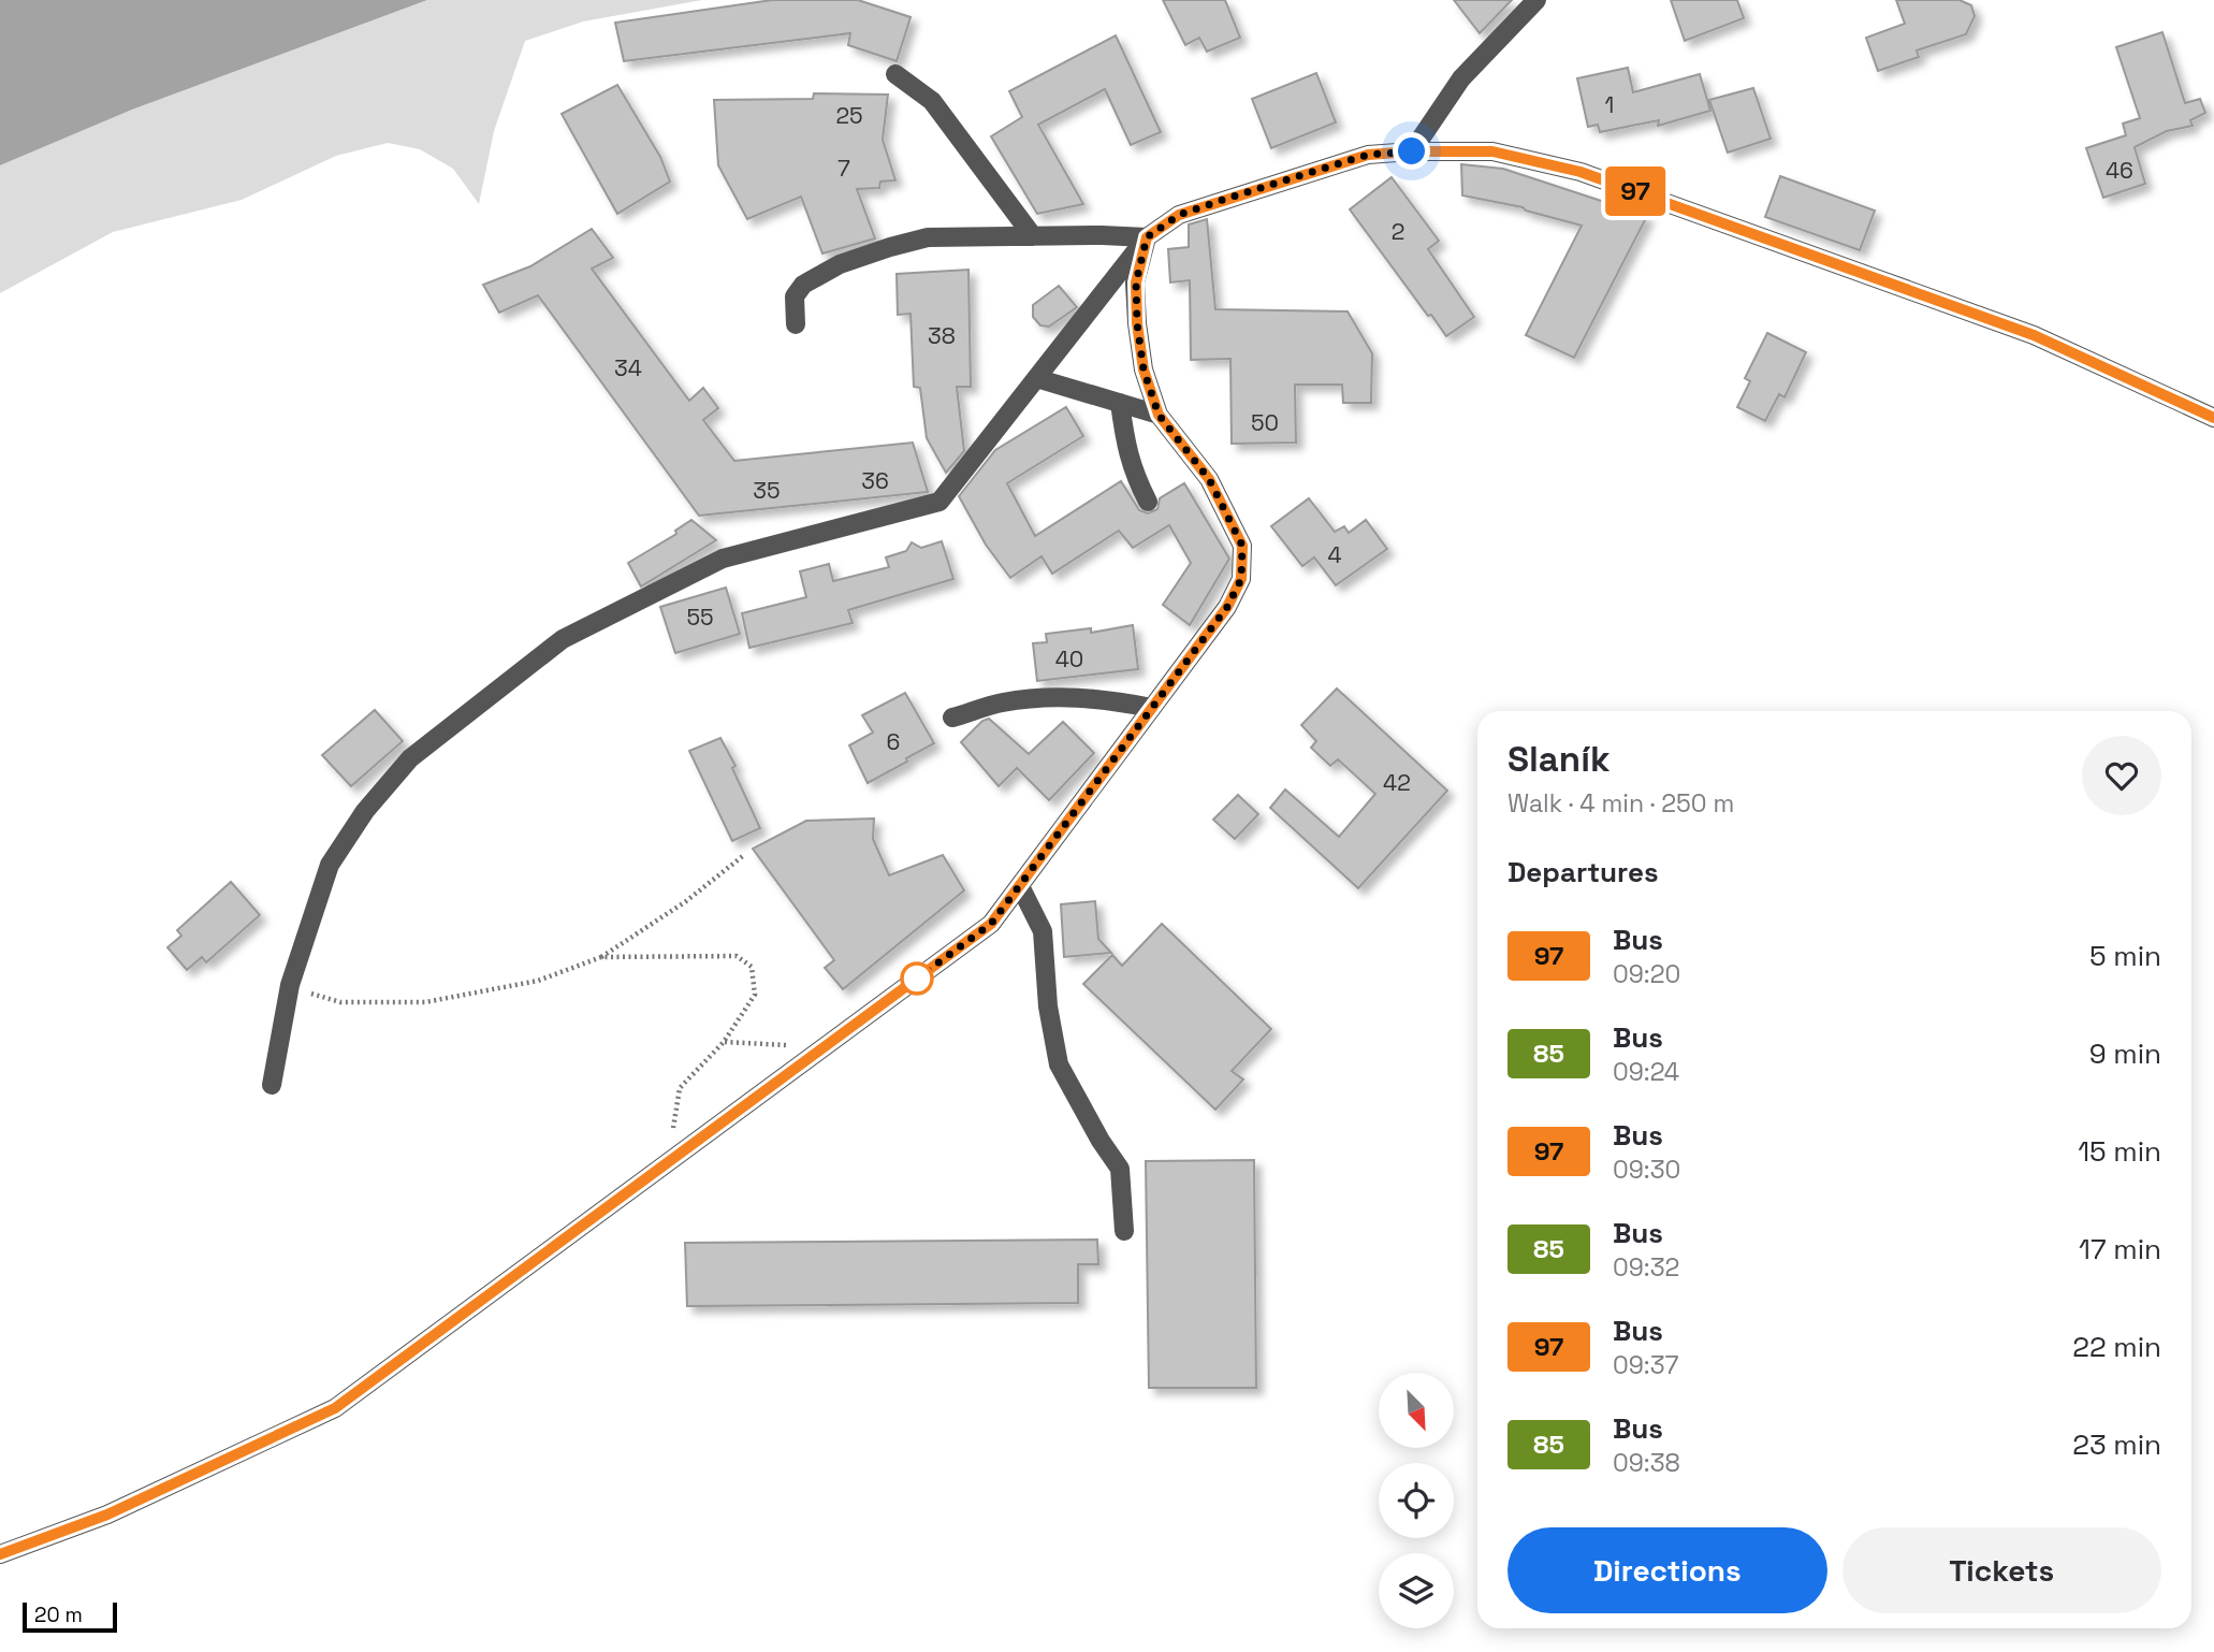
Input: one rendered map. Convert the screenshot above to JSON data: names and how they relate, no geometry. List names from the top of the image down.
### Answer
{
  "lines": ["bus line 97"],
  "house_numbers": [
    "1",
    "25",
    "7",
    "46",
    "2",
    "38",
    "34",
    "50",
    "36",
    "35",
    "4",
    "55",
    "40",
    "6",
    "42"
  ],
  "scale_bar": "20 m",
  "north": "bottom right",
  "page": {
    "on_map": "97",
    "heading": [
      ["Slaník", "Walk · 4 min · 250 m"],
      "Departures"
    ],
    "list": [
      {
        "mark": "97",
        "name": "Bus",
        "note": "09:20",
        "value": "5 min"
      },
      {
        "mark": "85",
        "name": "Bus",
        "note": "09:24",
        "value": "9 min"
      },
      {
        "mark": "97",
        "name": "Bus",
        "note": "09:30",
        "value": "15 min"
      },
      {
        "mark": "85",
        "name": "Bus",
        "note": "09:32",
        "value": "17 min"
      },
      {
        "mark": "97",
        "name": "Bus",
        "note": "09:37",
        "value": "22 min"
      },
      {
        "mark": "85",
        "name": "Bus",
        "note": "09:38",
        "value": "23 min"
      }
    ],
    "buttons": ["Directions", "Tickets"],
    "scale": "20 m"
  }
}
